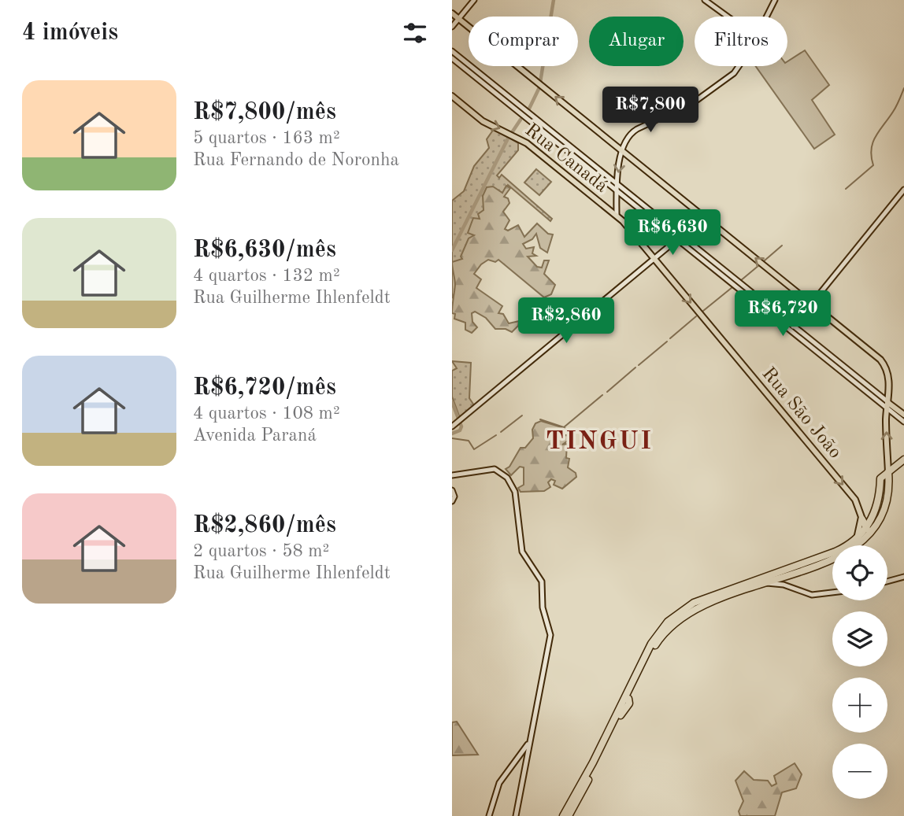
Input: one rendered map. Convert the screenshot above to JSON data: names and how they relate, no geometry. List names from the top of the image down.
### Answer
{
  "streets": {
    "main road": ["Rua Canadá", "Rua São João"]
  },
  "crossings": [
    ["Rua Canadá", "Rua São João"]
  ],
  "one_way": ["Rua Canadá", "Rua São João"],
  "districts": ["TINGUI"],
  "page": {
    "heading": "4 imóveis",
    "chip": ["Comprar", "Alugar", "Filtros"],
    "list": [
      {
        "name": "R$7,800/mês",
        "note": "5 quartos · 163 m² · Rua Fernando de Noronha"
      },
      {
        "name": "R$6,630/mês",
        "note": "4 quartos · 132 m² · Rua Guilherme Ihlenfeldt"
      },
      {
        "name": "R$6,720/mês",
        "note": "4 quartos · 108 m² · Avenida Paraná"
      },
      {
        "name": "R$2,860/mês",
        "note": "2 quartos · 58 m² · Rua Guilherme Ihlenfeldt"
      }
    ],
    "price": [
      "R$7,800",
      "R$6,630",
      "R$6,720",
      "R$2,860"
    ],
    "map_buttons": ["+", "−"]
  }
}
